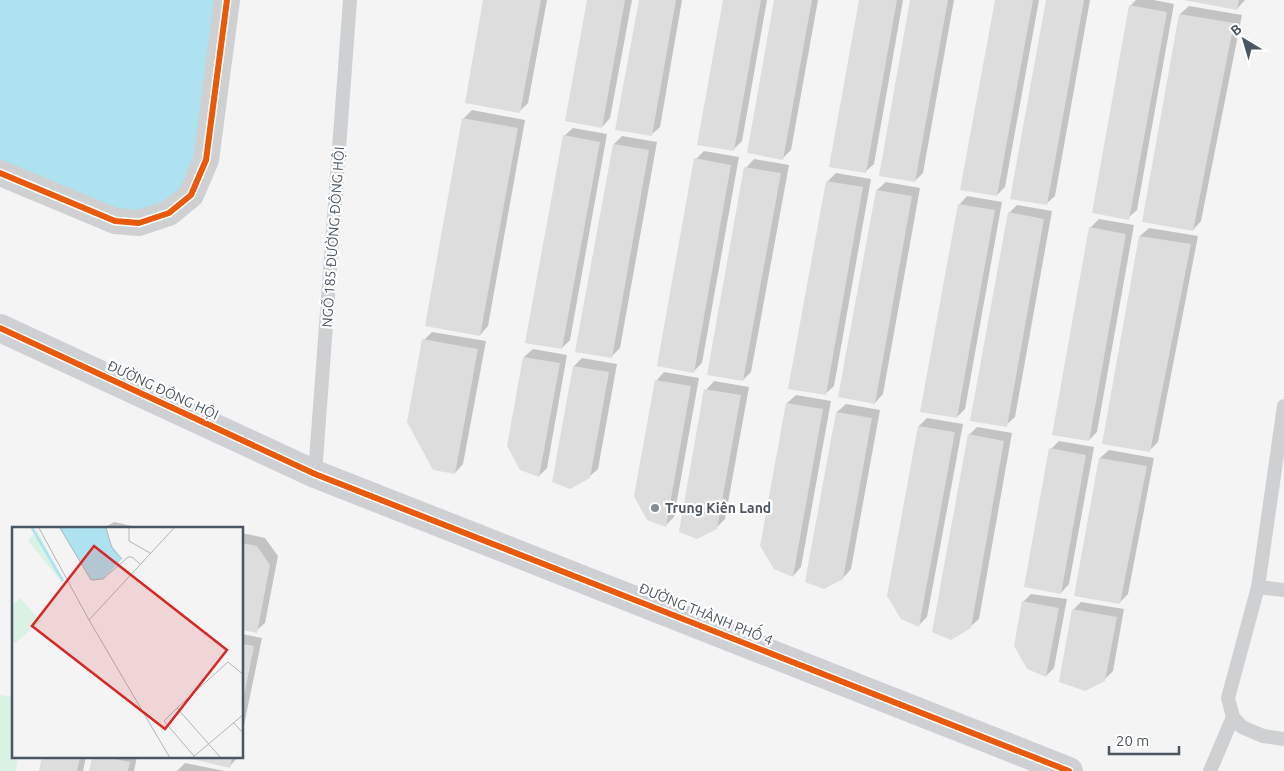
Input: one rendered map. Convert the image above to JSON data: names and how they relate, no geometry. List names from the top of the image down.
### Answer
{
  "streets": {
    "street": ["ĐƯỜNG ĐÔNG HỘI", "ĐƯỜNG THÀNH PHỐ 4"],
    "lane": ["NGÕ 185 ĐƯỜNG ĐÔNG HỘI"]
  },
  "crossings": [
    ["NGÕ 185 ĐƯỜNG ĐÔNG HỘI", "ĐƯỜNG ĐÔNG HỘI"],
    ["NGÕ 185 ĐƯỜNG ĐÔNG HỘI", "ĐƯỜNG THÀNH PHỐ 4"],
    ["ĐƯỜNG ĐÔNG HỘI", "ĐƯỜNG THÀNH PHỐ 4"]
  ],
  "places": ["Trung Kiên Land"],
  "scale_bar": "20 m",
  "north": "top left"
}
